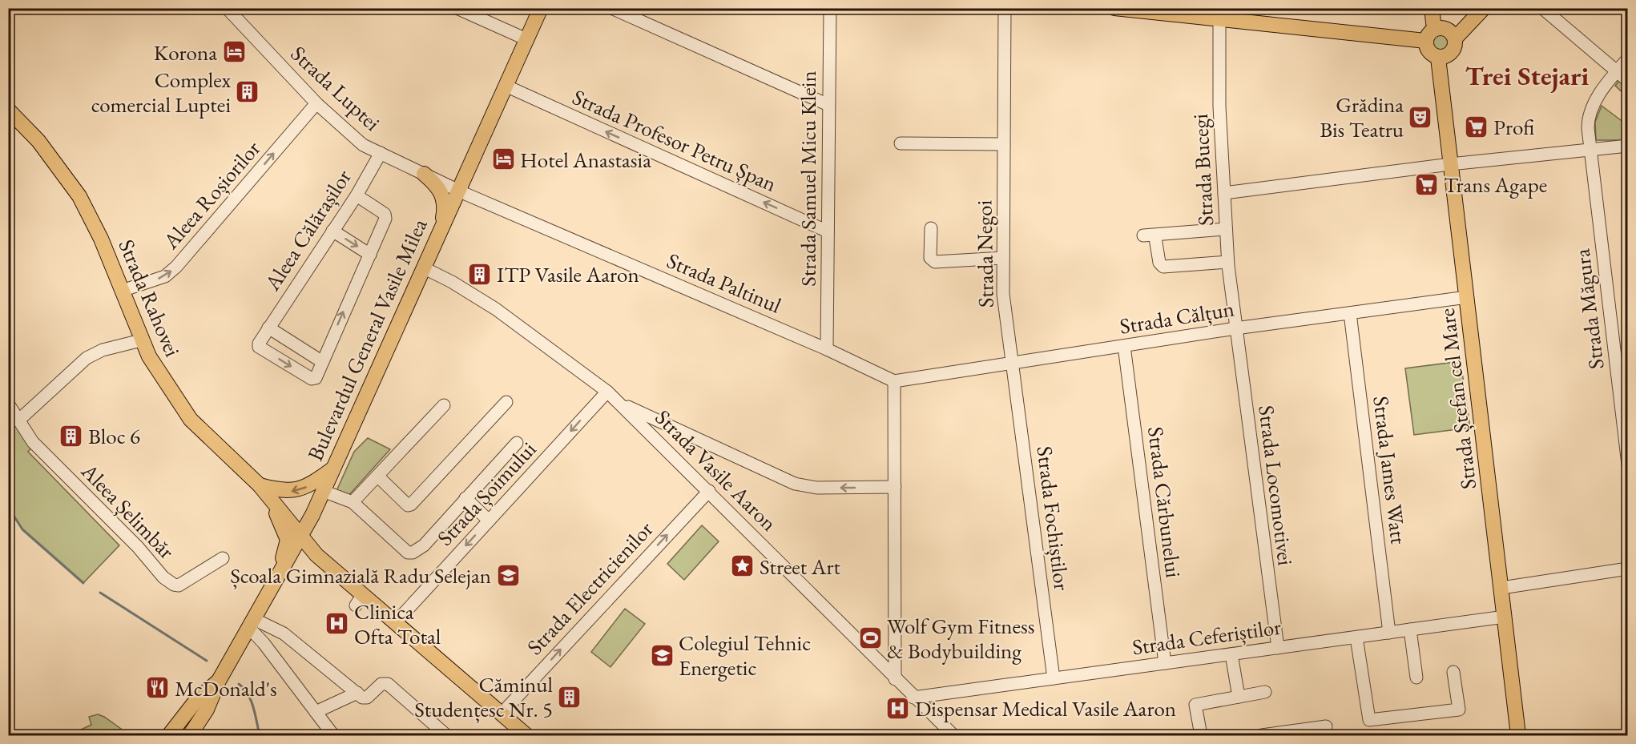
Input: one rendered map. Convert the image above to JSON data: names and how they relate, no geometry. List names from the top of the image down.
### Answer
{
  "streets": {
    "main road": ["Strada Rahovei", "Bulevardul General Vasile Milea", "Strada Ștefan cel Mare"],
    "street": [
      "Strada Luptei",
      "Strada Profesor Petru Șpan",
      "Strada Bucegi",
      "Strada Samuel Micu Klein",
      "Aleea Roșiorilor",
      "Aleea Călărașilor",
      "Strada Negoi",
      "Strada Paltinul",
      "Strada Măgura",
      "Strada Călțun",
      "Strada Vasile Aaron",
      "Strada James Watt",
      "Strada Locomotivei",
      "Strada Șoimului",
      "Strada Cărbunelui",
      "Aleea Șelimbăr",
      "Strada Fochiștilor",
      "Strada Electricienilor",
      "Strada Ceferiștilor"
    ]
  },
  "crossings": [
    ["Strada Luptei", "Aleea Roșiorilor"],
    ["Strada Luptei", "Aleea Călărașilor"],
    ["Strada Luptei", "Strada Paltinul"],
    ["Strada Luptei", "Bulevardul General Vasile Milea"],
    ["Strada Profesor Petru Șpan", "Strada Samuel Micu Klein"],
    ["Strada Profesor Petru Șpan", "Bulevardul General Vasile Milea"],
    ["Strada Bucegi", "Strada Călțun"],
    ["Strada Bucegi", "Strada Locomotivei"],
    ["Strada Samuel Micu Klein", "Strada Paltinul"],
    ["Aleea Roșiorilor", "Strada Rahovei"],
    ["Strada Negoi", "Strada Călțun"],
    ["Strada Negoi", "Strada Fochiștilor"],
    ["Strada Paltinul", "Strada Călțun"],
    ["Strada Paltinul", "Bulevardul General Vasile Milea"],
    ["Strada Rahovei", "Bulevardul General Vasile Milea"],
    ["Strada Rahovei", "Strada Șoimului"],
    ["Strada Rahovei", "Strada Electricienilor"],
    ["Strada Călțun", "Strada Ștefan cel Mare"],
    ["Strada Călțun", "Strada James Watt"],
    ["Strada Călțun", "Strada Locomotivei"],
    ["Strada Călțun", "Strada Cărbunelui"],
    ["Strada Călțun", "Strada Fochiștilor"],
    ["Bulevardul General Vasile Milea", "Strada Vasile Aaron"],
    ["Strada Ștefan cel Mare", "Strada Ceferiștilor"],
    ["Strada Vasile Aaron", "Strada Șoimului"],
    ["Strada Vasile Aaron", "Strada Electricienilor"],
    ["Strada Vasile Aaron", "Strada Ceferiștilor"],
    ["Strada James Watt", "Strada Ceferiștilor"],
    ["Strada Locomotivei", "Strada Ceferiștilor"],
    ["Strada Cărbunelui", "Strada Ceferiștilor"],
    ["Strada Fochiștilor", "Strada Ceferiștilor"]
  ],
  "one_way": [
    "Strada Profesor Petru Șpan",
    "Aleea Roșiorilor",
    "Strada Șoimului",
    "Strada Electricienilor"
  ],
  "districts": ["Trei Stejari"],
  "places": {
    "hotel": ["Korona", "Hotel Anastasia"],
    "building": [
      "Complex comercial Luptei",
      "ITP Vasile Aaron",
      "Bloc 6",
      "Căminul Studențesc Nr. 5"
    ],
    "theatre": ["Grădina Bis Teatru"],
    "supermarket": ["Profi", "Trans Agape"],
    "place": ["Street Art"],
    "school or university": ["Școala Gimnazială Radu Selejan", "Colegiul Tehnic Energetic"],
    "hospital": ["Clinica Ofta Total", "Dispensar Medical Vasile Aaron"],
    "sports": ["Wolf Gym Fitness & Bodybuilding"],
    "restaurant": ["McDonald's"]
  }
}
